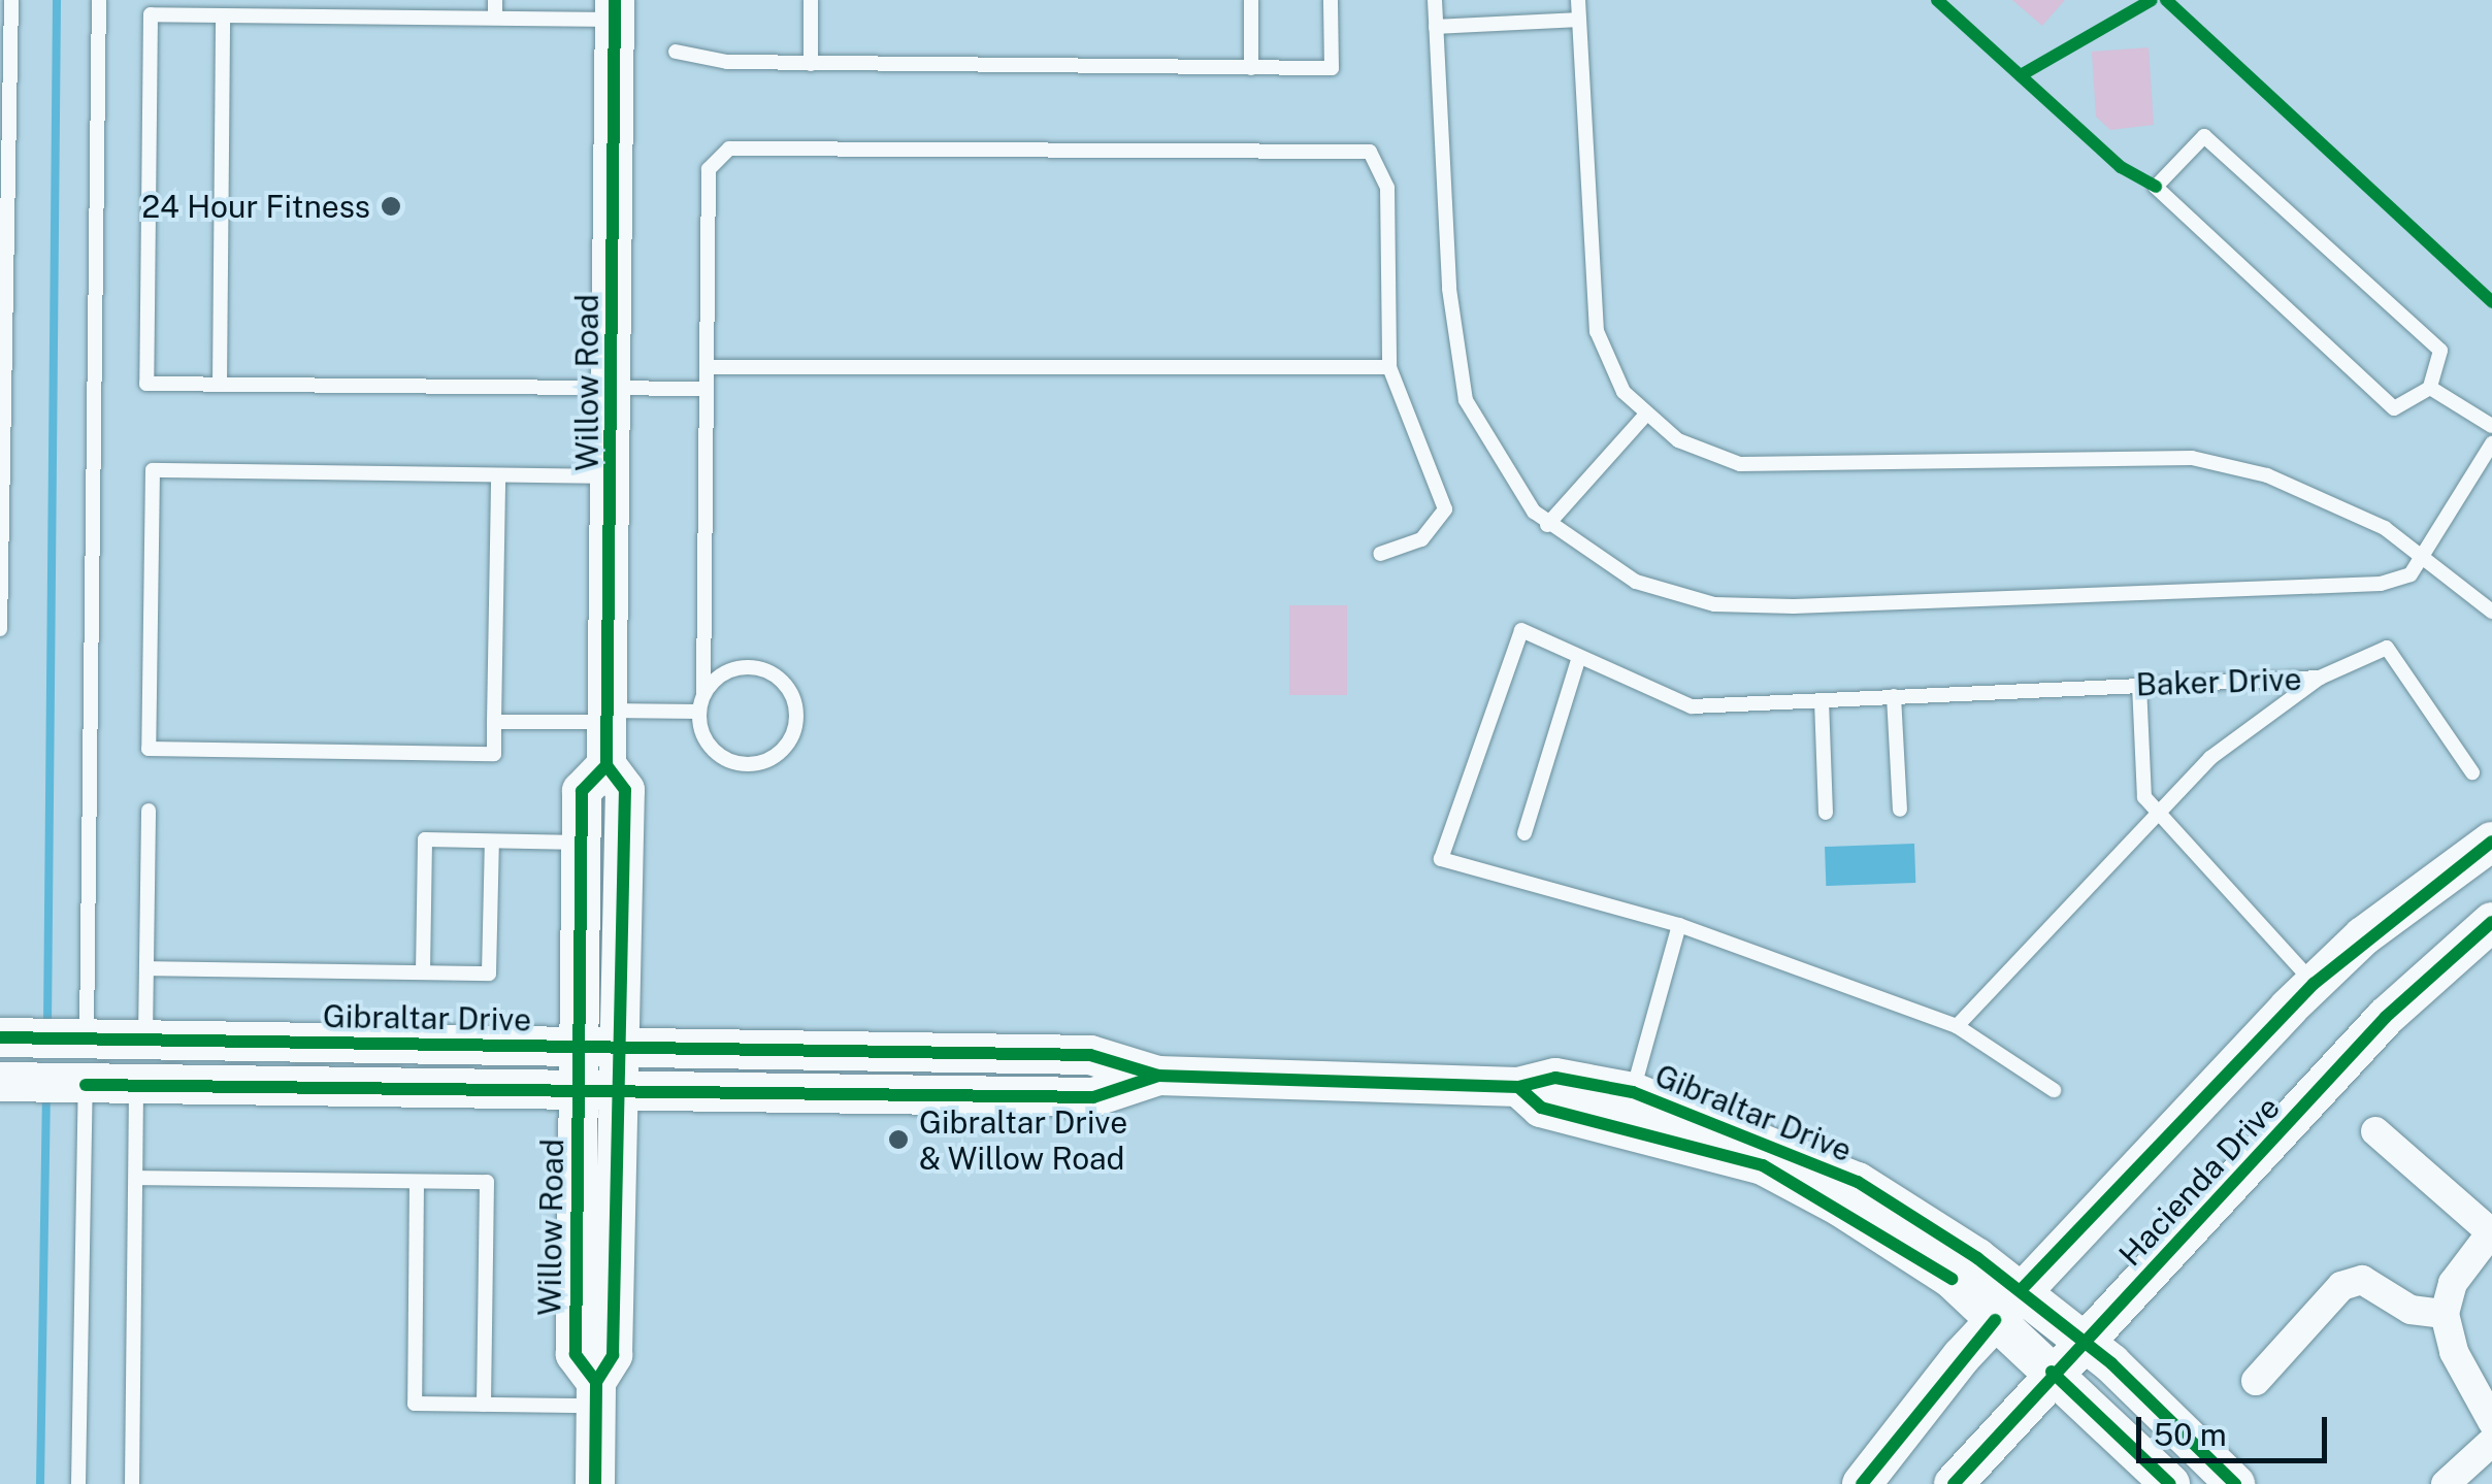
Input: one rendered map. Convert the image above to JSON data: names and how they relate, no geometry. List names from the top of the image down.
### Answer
{
  "streets": {
    "street": ["Willow Road", "Gibraltar Drive", "Hacienda Drive"],
    "lane": ["Baker Drive"]
  },
  "crossings": [
    ["Willow Road", "Gibraltar Drive"],
    ["Gibraltar Drive", "Hacienda Drive"]
  ],
  "places": ["24 Hour Fitness", "Gibraltar Drive & Willow Road"],
  "scale_bar": "50 m"
}
